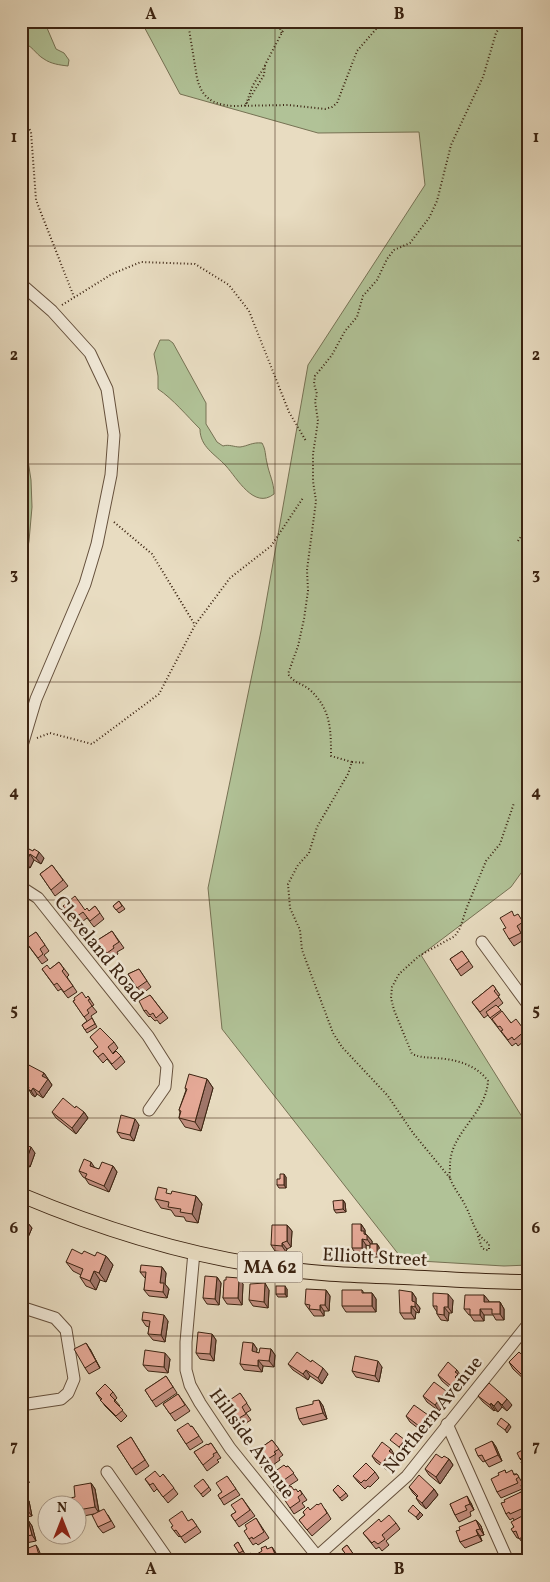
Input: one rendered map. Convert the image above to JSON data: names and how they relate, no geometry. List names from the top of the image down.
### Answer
{
  "streets": {
    "main road": ["Elliott Street", "MA 62"],
    "street": ["Cleveland Road", "Northern Avenue", "Hillside Avenue"]
  },
  "crossings": [
    ["Elliott Street", "Hillside Avenue"],
    ["Northern Avenue", "Hillside Avenue"]
  ],
  "north": "top",
  "grid": {
    "columns": ["A", "B"],
    "rows": [
      "1",
      "2",
      "3",
      "4",
      "5",
      "6",
      "7"
    ]
  }
}
